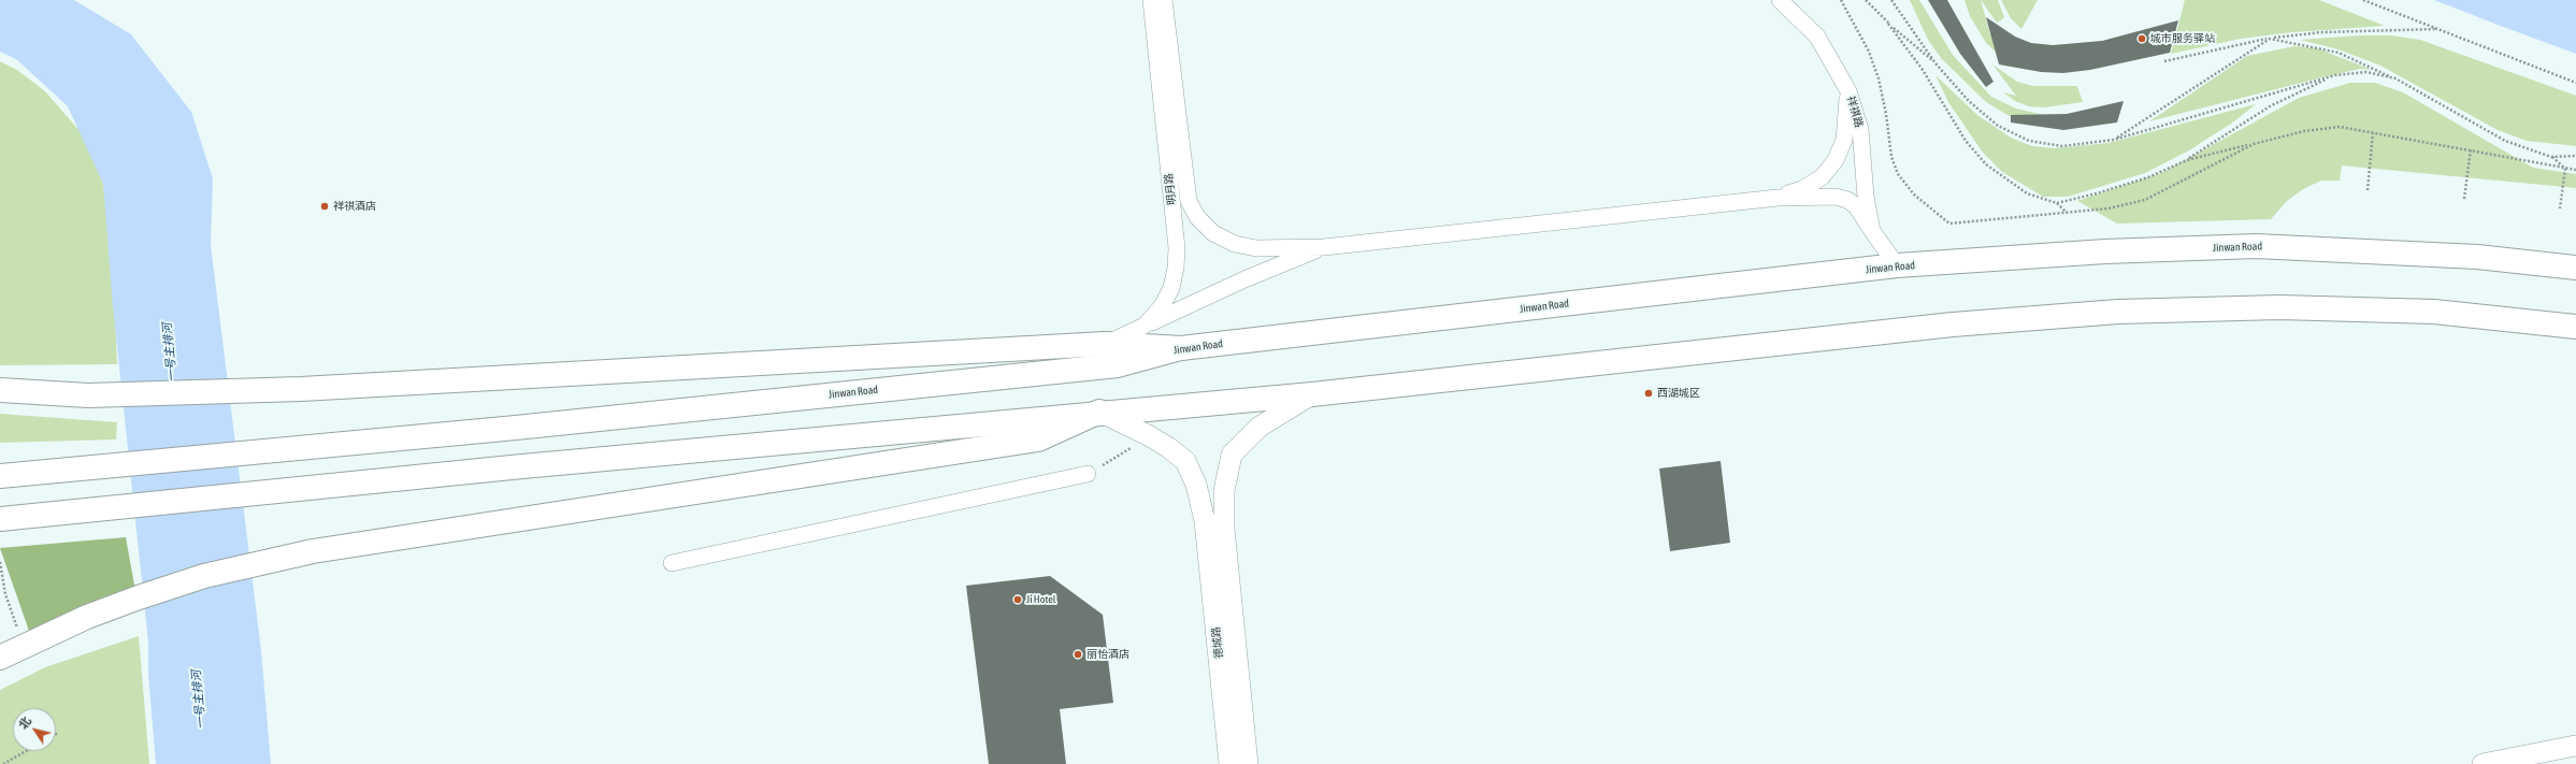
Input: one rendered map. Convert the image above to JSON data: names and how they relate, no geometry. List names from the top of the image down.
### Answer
{
  "streets": {
    "main road": ["Jinwan Road"],
    "street": ["祥祺路", "明月路", "德城路"]
  },
  "crossings": [
    ["祥祺路", "Jinwan Road"]
  ],
  "water": ["一号主排河"],
  "places": [
    "城市服务驿站",
    "祥祺酒店",
    "西湖城区",
    "Ji Hotel",
    "丽怡酒店"
  ],
  "north": "top left"
}
